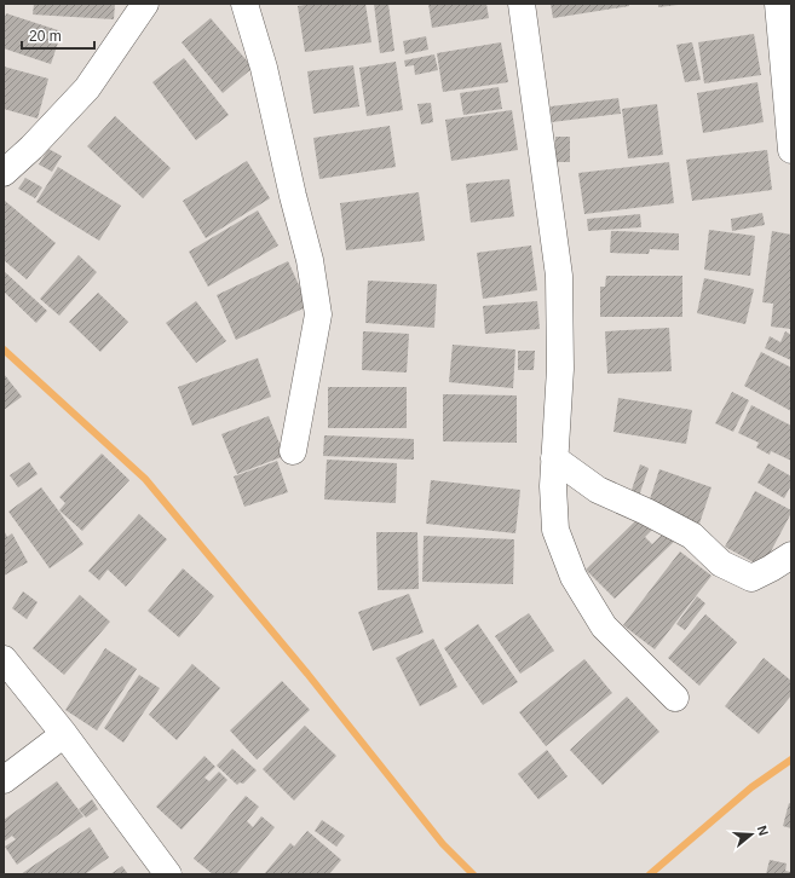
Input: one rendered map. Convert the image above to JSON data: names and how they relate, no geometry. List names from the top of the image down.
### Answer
{
  "scale_bar": "20 m",
  "north": "right"
}
